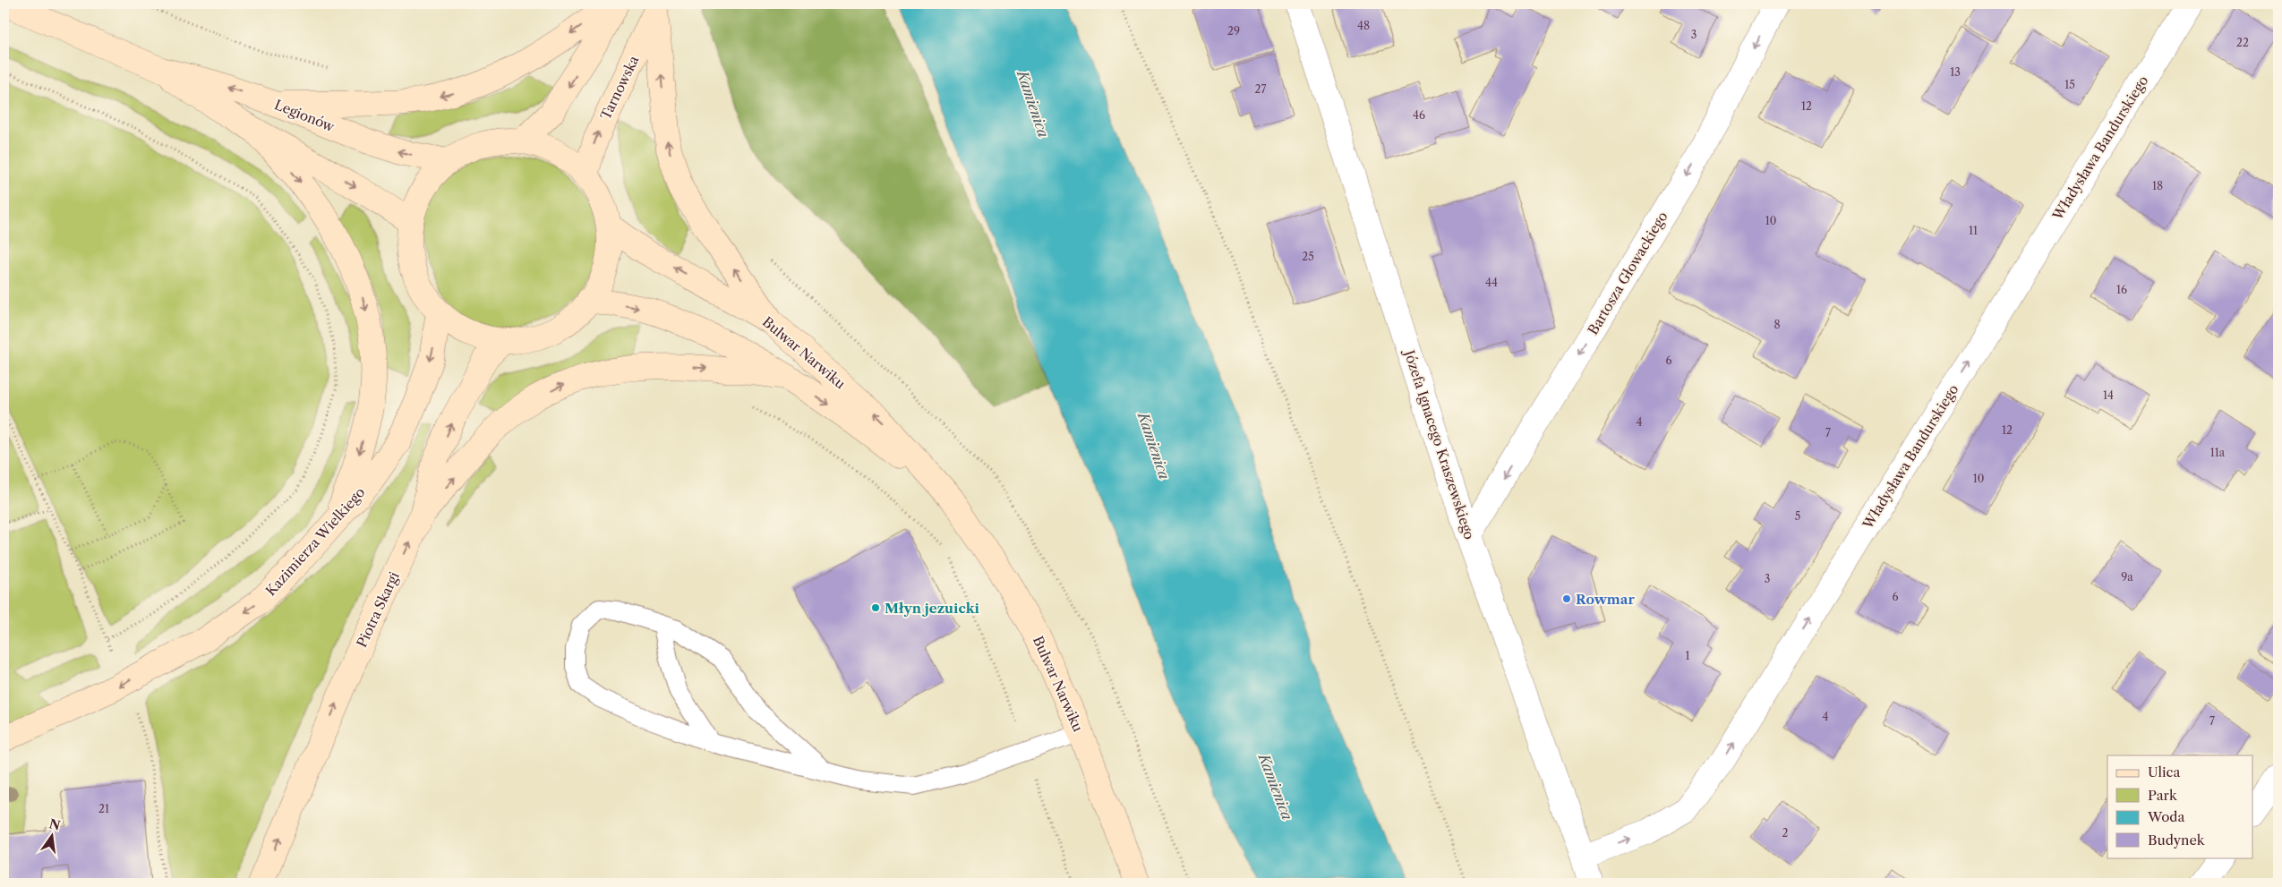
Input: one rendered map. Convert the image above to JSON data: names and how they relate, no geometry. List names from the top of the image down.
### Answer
{
  "streets": {
    "main road": [
      "Tarnowska",
      "Legionów",
      "Bulwar Narwiku",
      "Kazimierza Wielkiego",
      "Piotra Skargi"
    ],
    "street": ["Władysława Bandurskiego", "Bartosza Głowackiego", "Józefa Ignacego Kraszewskiego"]
  },
  "crossings": [
    ["Władysława Bandurskiego", "Józefa Ignacego Kraszewskiego"],
    ["Bartosza Głowackiego", "Józefa Ignacego Kraszewskiego"]
  ],
  "one_way": [
    "Władysława Bandurskiego",
    "Bartosza Głowackiego",
    "Kazimierza Wielkiego",
    "Piotra Skargi"
  ],
  "water": ["Kamienica"],
  "places": ["Rowmar", "Młyn jezuicki"],
  "house_numbers": [
    "48",
    "29",
    "3",
    "22",
    "13",
    "15",
    "27",
    "12",
    "46",
    "18",
    "10",
    "11",
    "25",
    "44",
    "16",
    "8",
    "6",
    "14",
    "4",
    "12",
    "7",
    "11a",
    "10",
    "5",
    "9a",
    "3",
    "6",
    "1",
    "4",
    "7",
    "21",
    "2"
  ],
  "legend": [
    "Ulica",
    "Park",
    "Woda",
    "Budynek"
  ],
  "north": "top"
}
